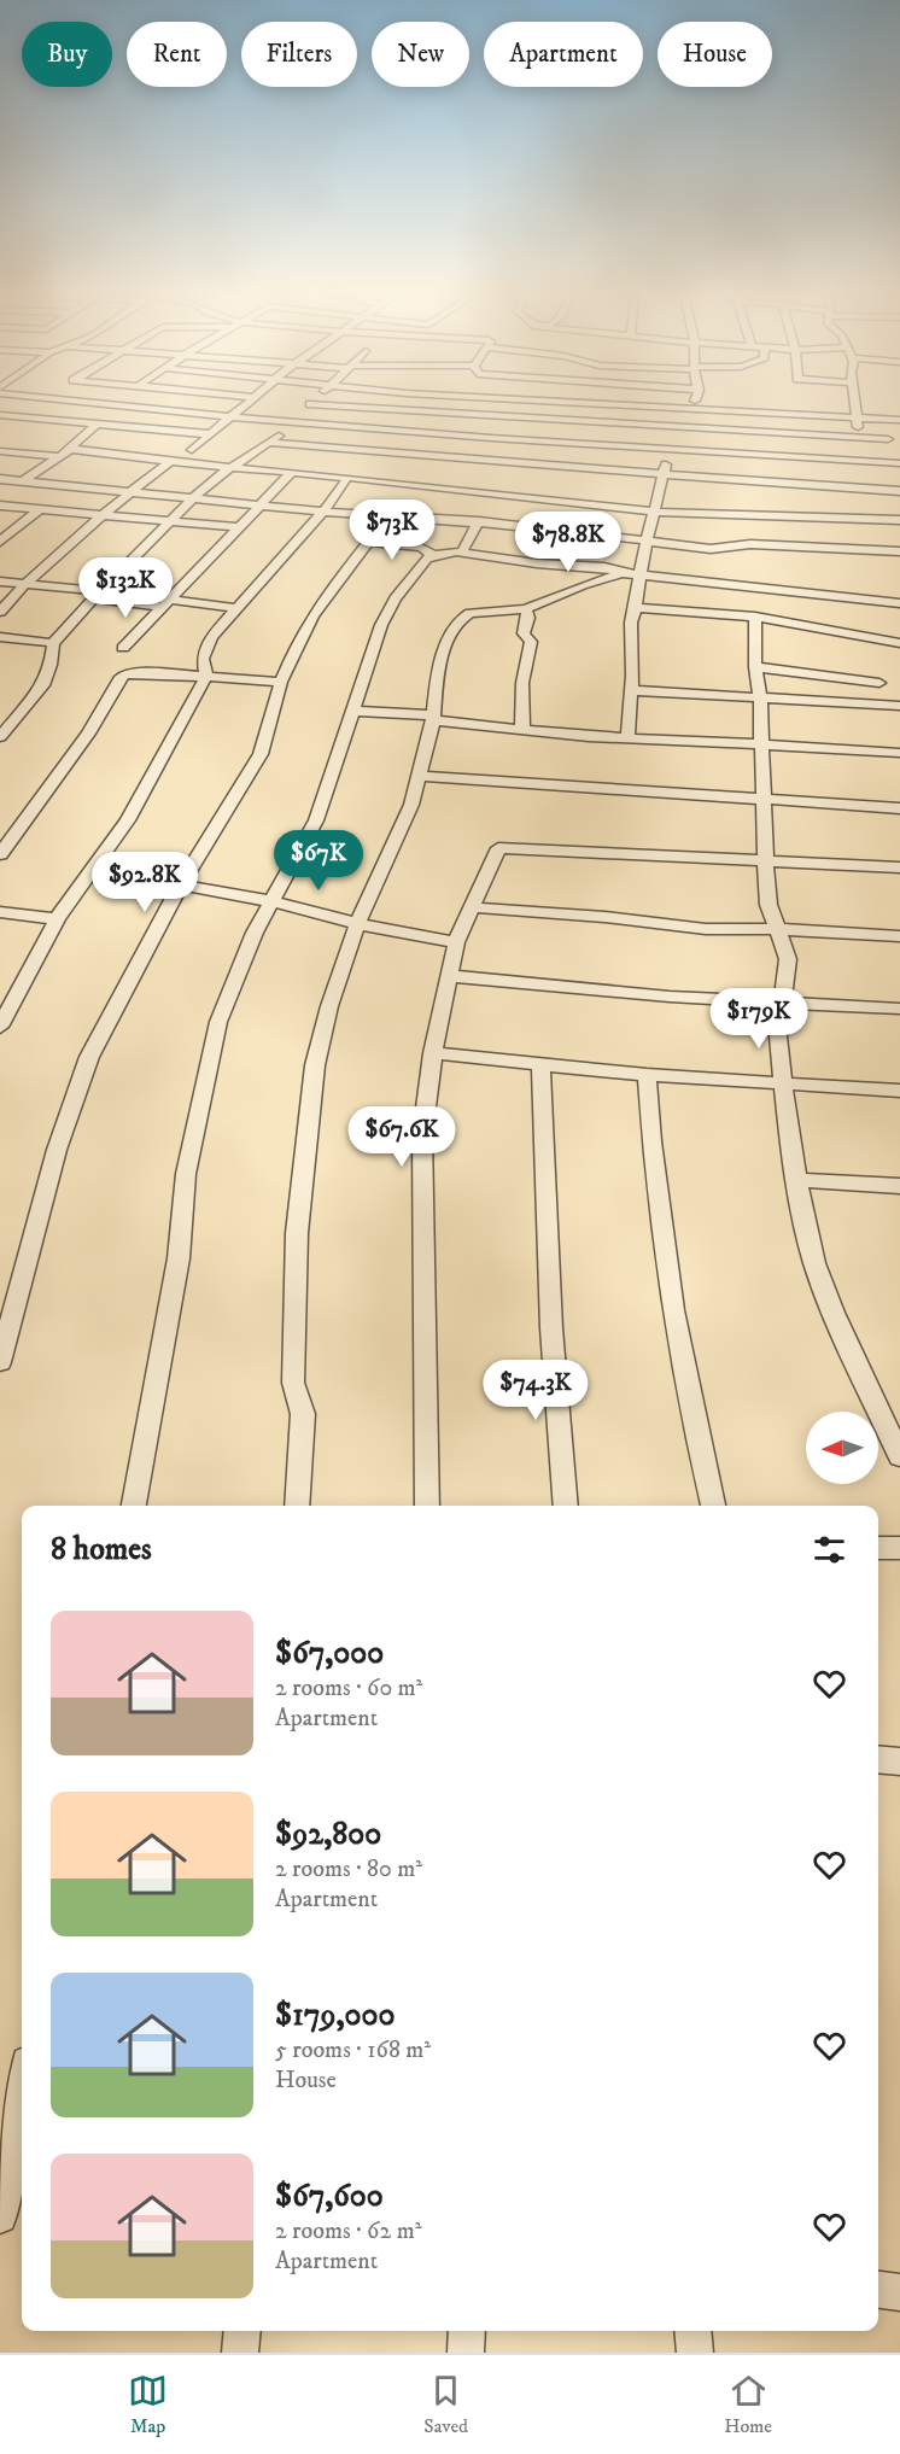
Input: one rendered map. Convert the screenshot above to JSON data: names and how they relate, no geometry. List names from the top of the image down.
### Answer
{
  "north": "left",
  "page": {
    "chip": [
      "Buy",
      "Rent",
      "Filters",
      "New",
      "Apartment",
      "House"
    ],
    "price": [
      "$73K",
      "$78.8K",
      "$132K",
      "$67K",
      "$92.8K",
      "$179K",
      "$67.6K",
      "$74.3K"
    ],
    "heading": "8 homes",
    "list": [
      {
        "name": "$67,000",
        "note": "2 rooms · 60 m² · Apartment"
      },
      {
        "name": "$92,800",
        "note": "2 rooms · 80 m² · Apartment"
      },
      {
        "name": "$179,000",
        "note": "5 rooms · 168 m² · House"
      },
      {
        "name": "$67,600",
        "note": "2 rooms · 62 m² · Apartment"
      }
    ],
    "tabs": ["Map", "Saved", "Home"]
  }
}
